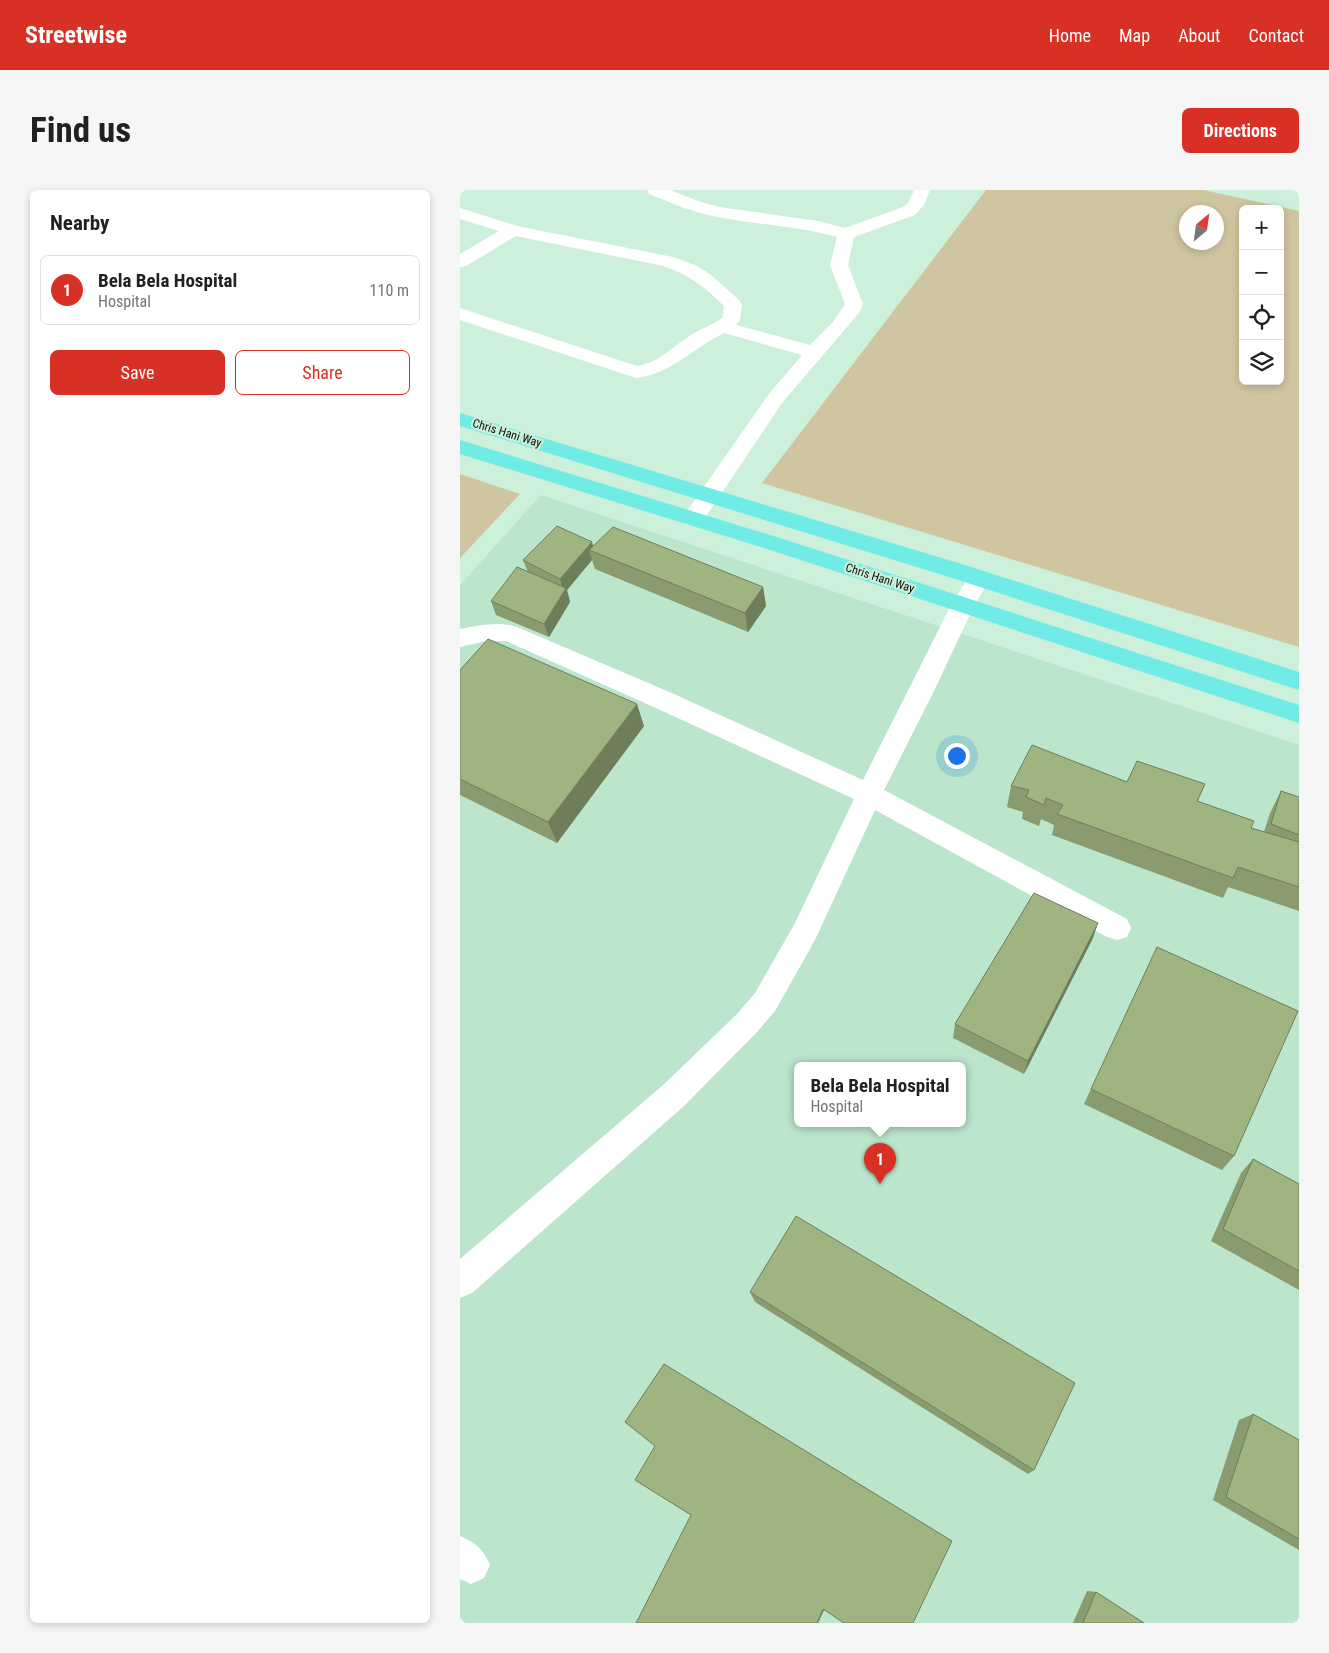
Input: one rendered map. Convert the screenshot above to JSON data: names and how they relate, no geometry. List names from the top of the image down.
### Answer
{
  "streets": {
    "main road": ["Chris Hani Way"]
  },
  "north": "top right",
  "page": {
    "header": "Streetwise",
    "nav": [
      "Home",
      "Map",
      "About",
      "Contact"
    ],
    "buttons": [
      "Directions",
      ["Save", "Share"]
    ],
    "title": "Find us",
    "heading": "Nearby",
    "map_buttons": ["+", "−"],
    "list": [
      {
        "mark": "1",
        "name": "Bela Bela Hospital",
        "note": "Hospital",
        "value": "110 m"
      }
    ],
    "popup": ["Bela Bela Hospital", "Hospital"],
    "pins": "1"
  }
}
